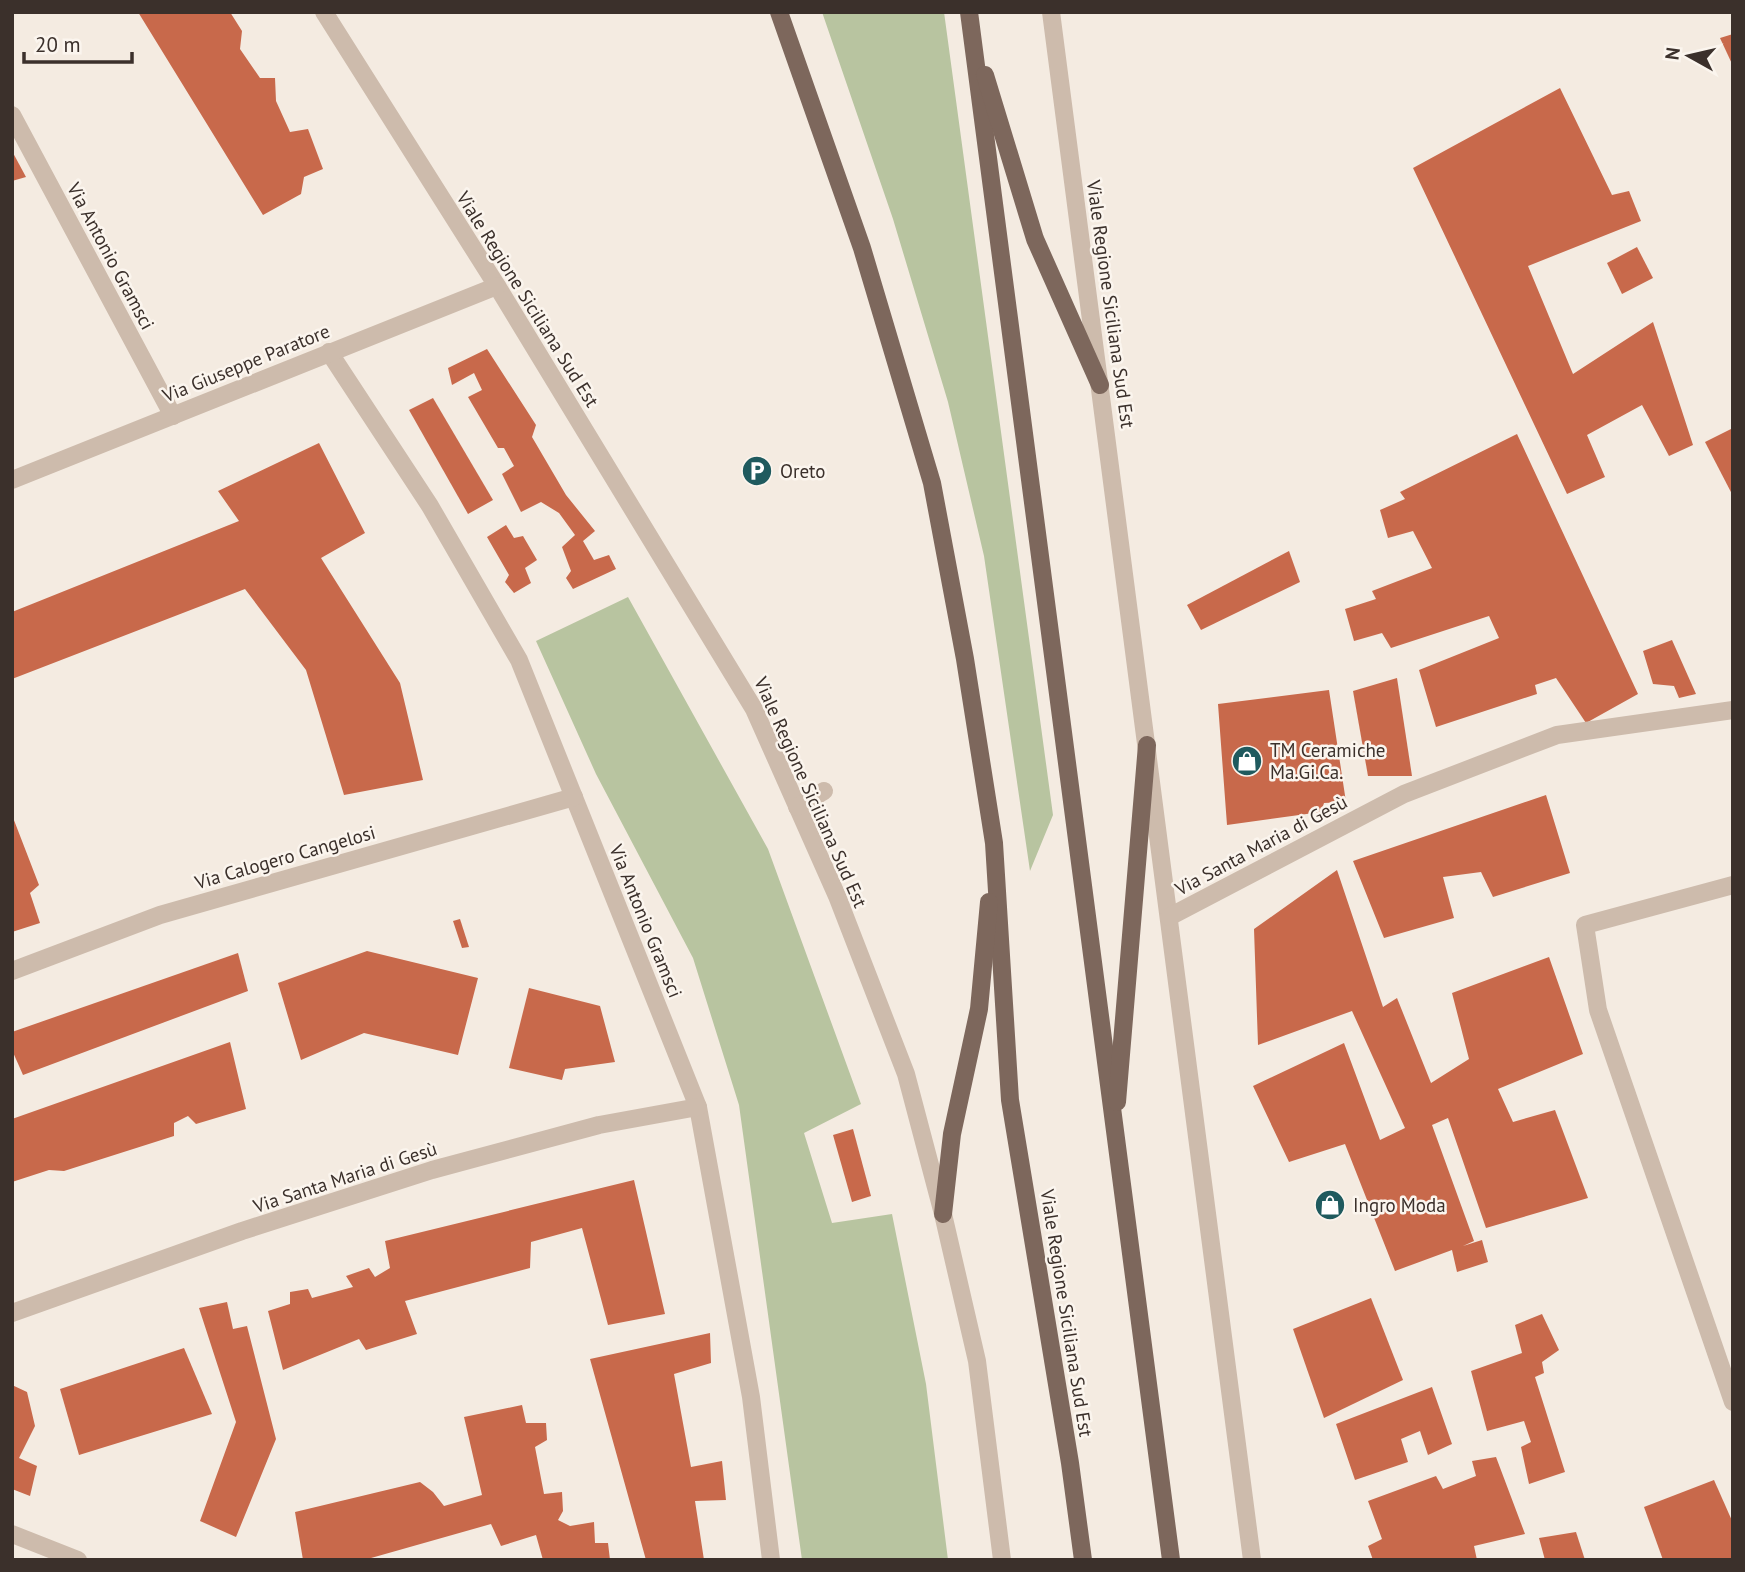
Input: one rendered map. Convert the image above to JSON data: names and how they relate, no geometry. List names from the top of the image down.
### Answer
{
  "streets": {
    "main road": ["Viale Regione Siciliana Sud Est"],
    "street": [
      "Via Antonio Gramsci",
      "Via Giuseppe Paratore",
      "Via Santa Maria di Gesù",
      "Via Calogero Cangelosi"
    ]
  },
  "crossings": [
    ["Via Antonio Gramsci", "Via Giuseppe Paratore"],
    ["Via Antonio Gramsci", "Via Santa Maria di Gesù"],
    ["Via Antonio Gramsci", "Via Calogero Cangelosi"],
    ["Viale Regione Siciliana Sud Est", "Via Giuseppe Paratore"],
    ["Viale Regione Siciliana Sud Est", "Via Santa Maria di Gesù"]
  ],
  "places": {
    "parking": ["Oreto"],
    "shop": ["TM Ceramiche Ma.Gi.Ca.", "Ingro Moda"]
  },
  "scale_bar": "20 m",
  "north": "left"
}
